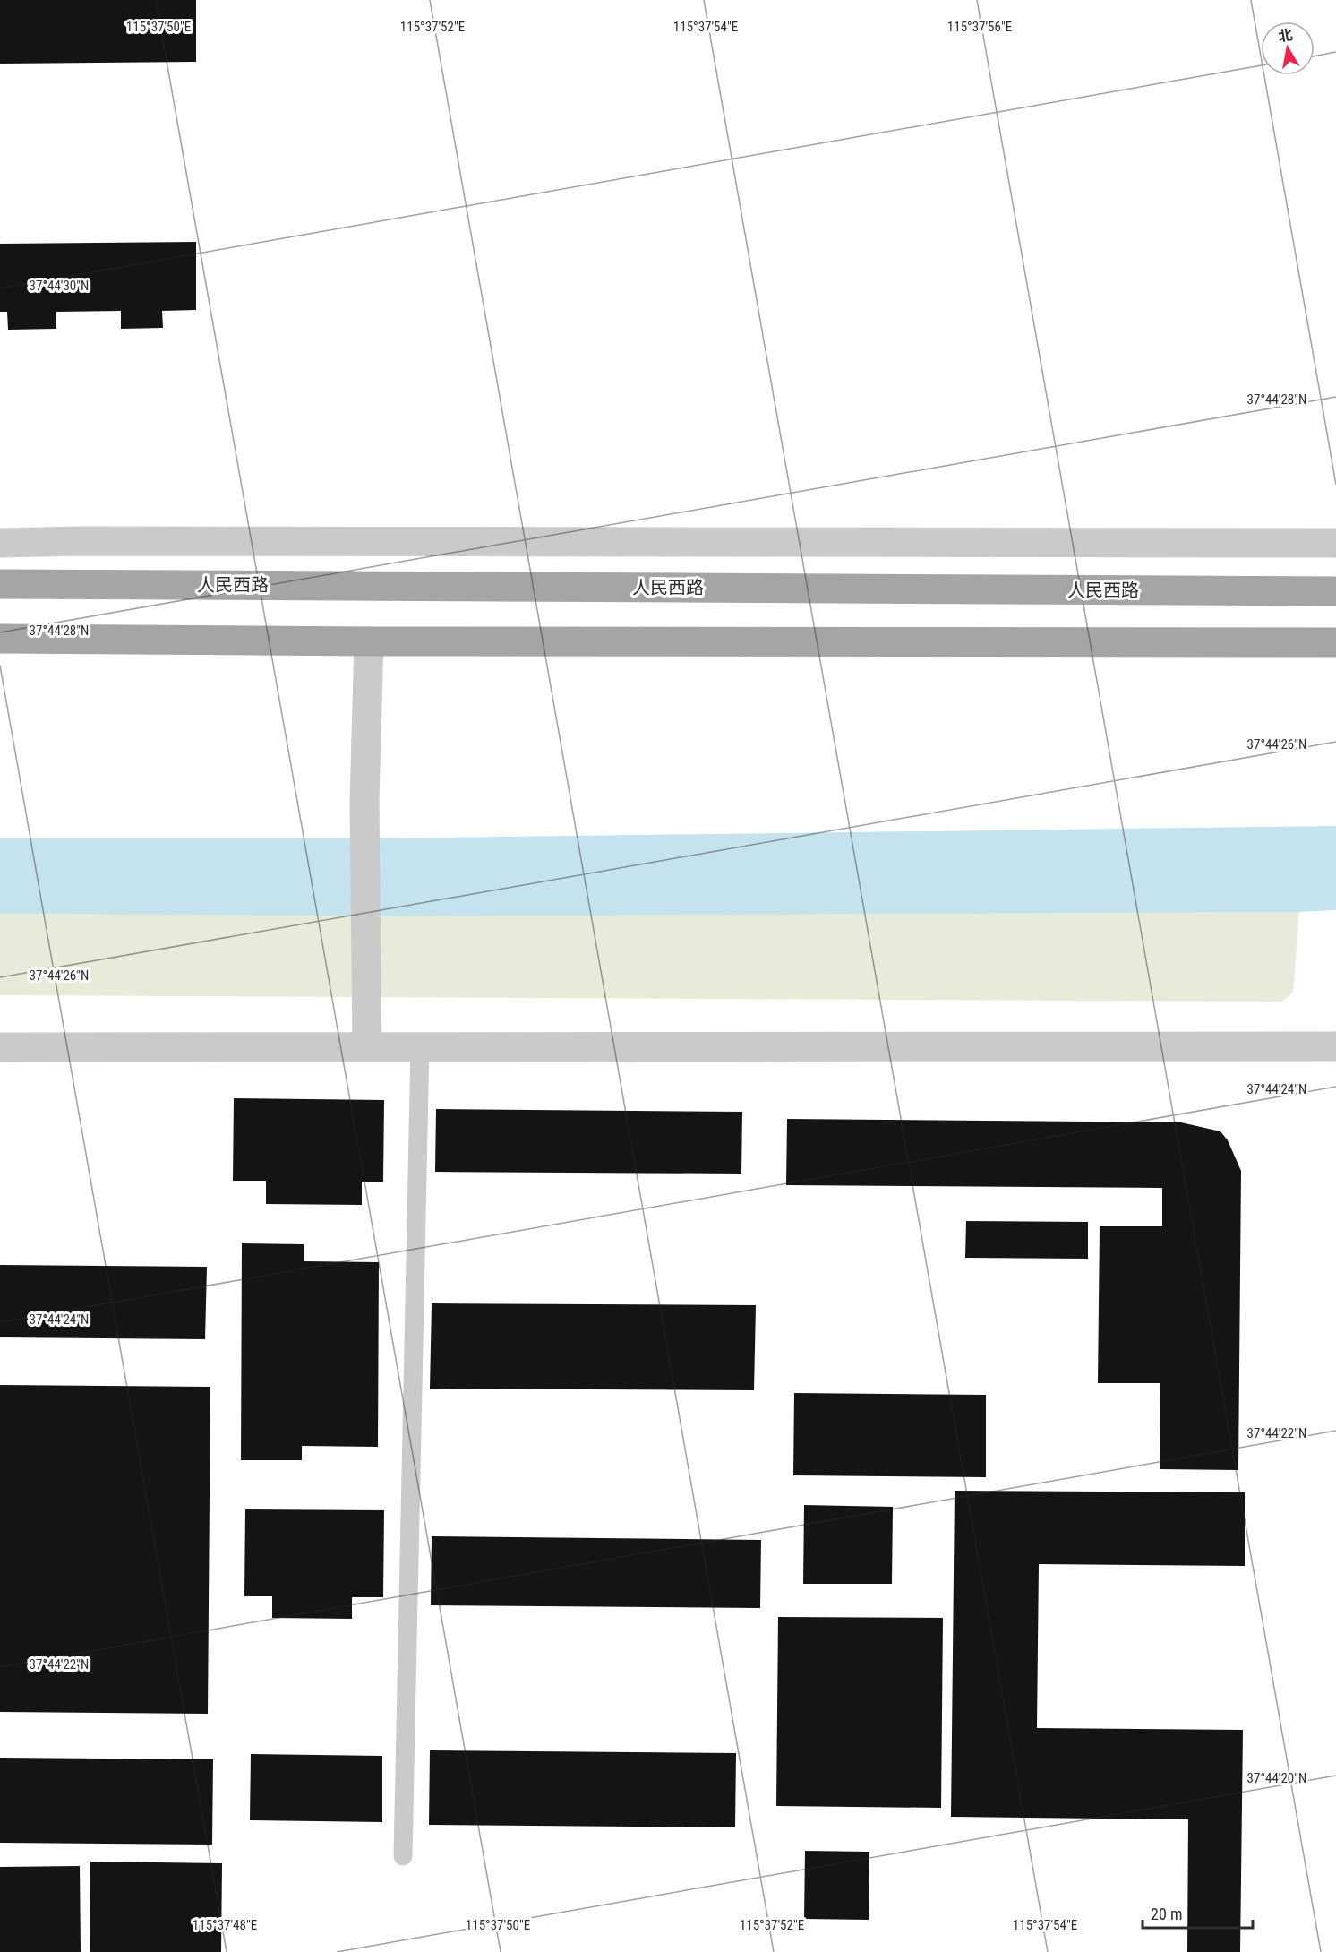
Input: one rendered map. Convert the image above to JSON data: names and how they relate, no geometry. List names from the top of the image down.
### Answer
{
  "streets": {
    "main road": ["人民西路"]
  },
  "scale_bar": "20 m",
  "north": "top",
  "coordinates": [
    "115°37'50\"E",
    "115°37'52\"E",
    "115°37'54\"E",
    "115°37'56\"E",
    "37°44'30\"N",
    "37°44'28\"N",
    "37°44'26\"N",
    "37°44'24\"N",
    "37°44'22\"N",
    "37°44'20\"N",
    "115°37'48\"E"
  ]
}
